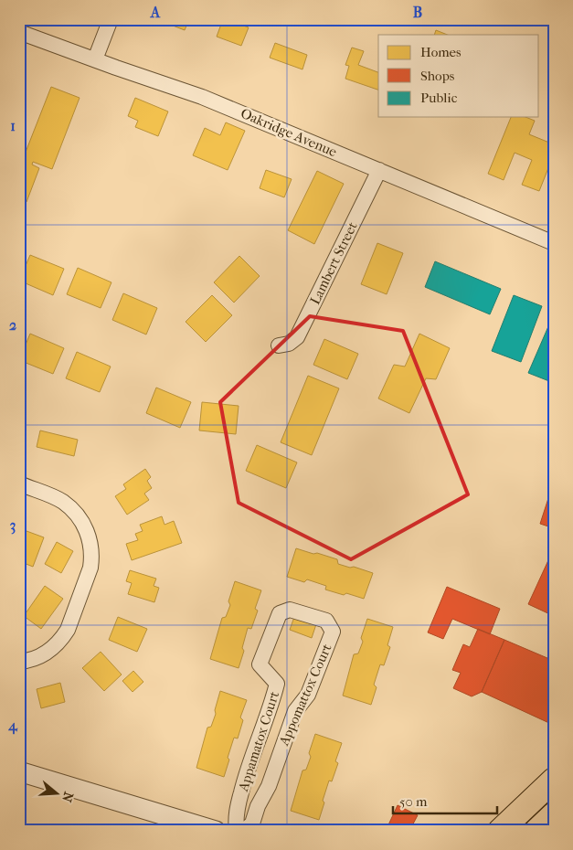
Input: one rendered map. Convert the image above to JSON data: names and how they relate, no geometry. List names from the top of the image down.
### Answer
{
  "streets": {
    "street": [
      "Oakridge Avenue",
      "Lambert Street",
      "Appomattox Court",
      "Appamatox Court"
    ]
  },
  "crossings": [
    ["Oakridge Avenue", "Lambert Street"],
    ["Appomattox Court", "Appamatox Court"]
  ],
  "legend": ["Homes", "Shops", "Public"],
  "scale_bar": "50 m",
  "north": "right",
  "grid": {
    "columns": ["A", "B"],
    "rows": [
      "1",
      "2",
      "3",
      "4"
    ]
  }
}
